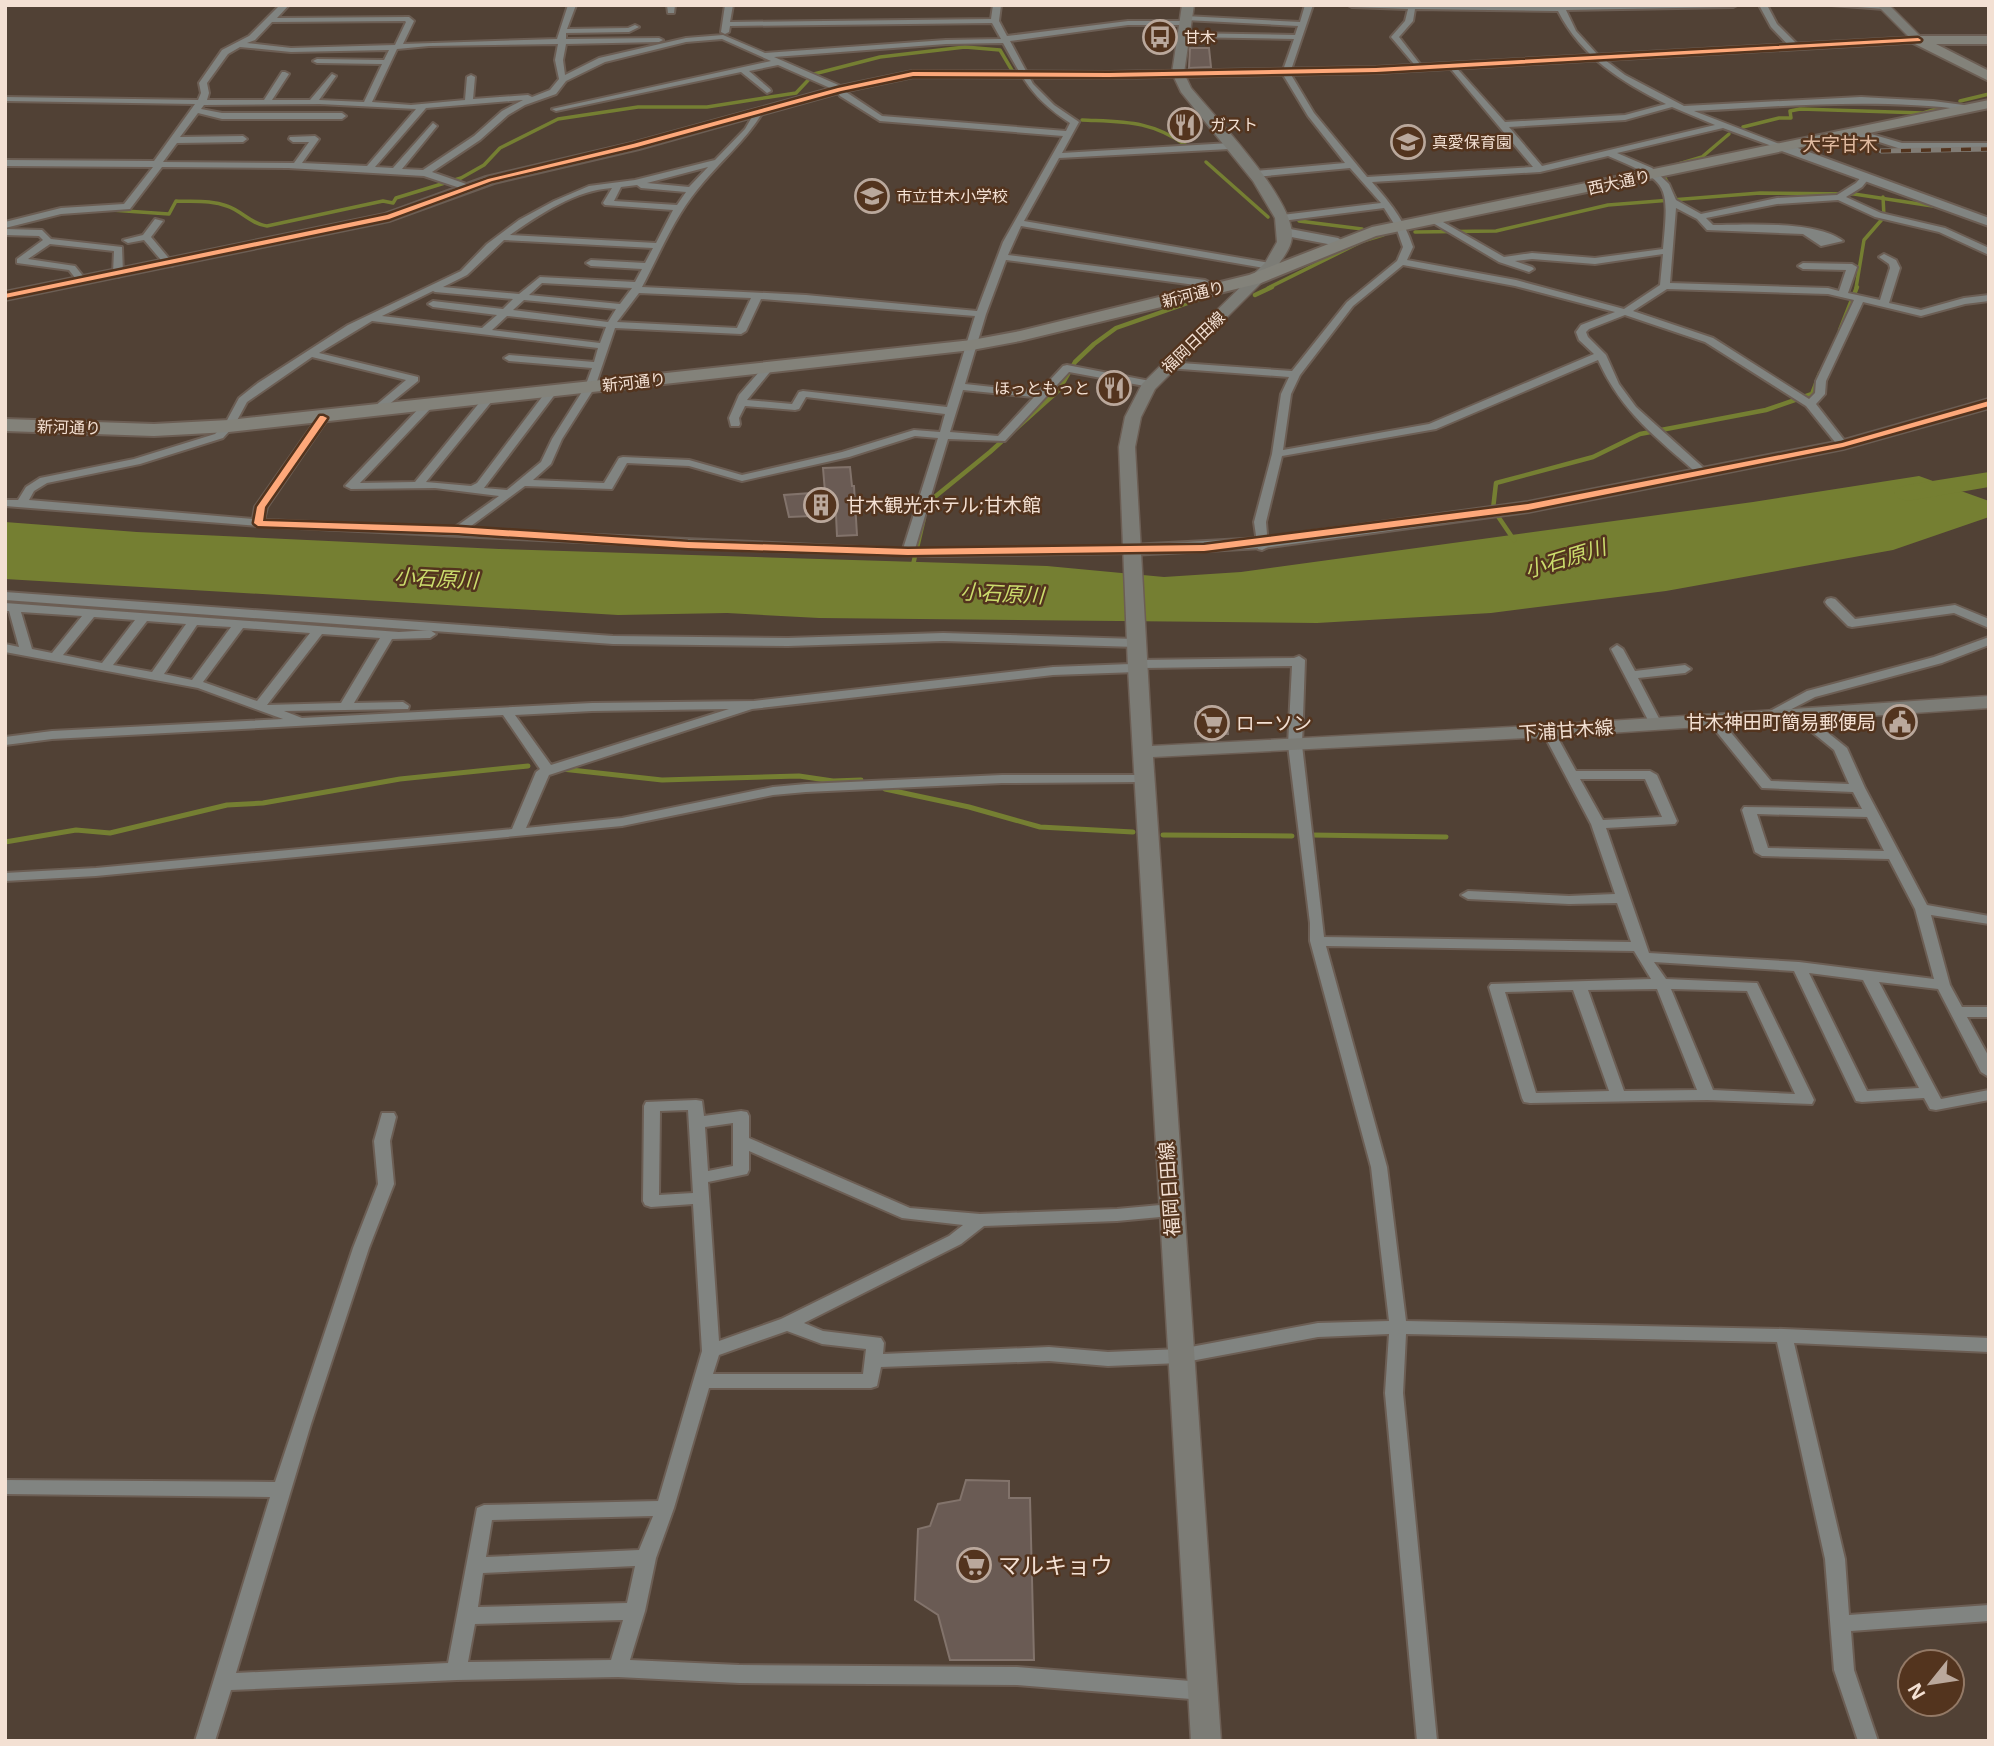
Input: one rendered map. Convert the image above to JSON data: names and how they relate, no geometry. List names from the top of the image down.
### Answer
{
  "streets": {
    "highway": ["西大通り", "新河通り"],
    "main road": ["福岡日田線", "下浦甘木線"]
  },
  "crossings": [
    ["西大通り", "新河通り"],
    ["西大通り", "福岡日田線"],
    ["新河通り", "福岡日田線"],
    ["福岡日田線", "下浦甘木線"]
  ],
  "districts": ["大字甘木"],
  "water": ["小石原川"],
  "places": {
    "bus stop": ["甘木"],
    "restaurant": ["ガスト", "ほっともっと"],
    "school or university": ["真愛保育園", "市立甘木小学校"],
    "building": ["甘木観光ホテル;甘木館"],
    "public building": ["甘木神田町簡易郵便局"],
    "supermarket": ["ローソン", "マルキョウ"]
  },
  "north": "bottom left"
}
